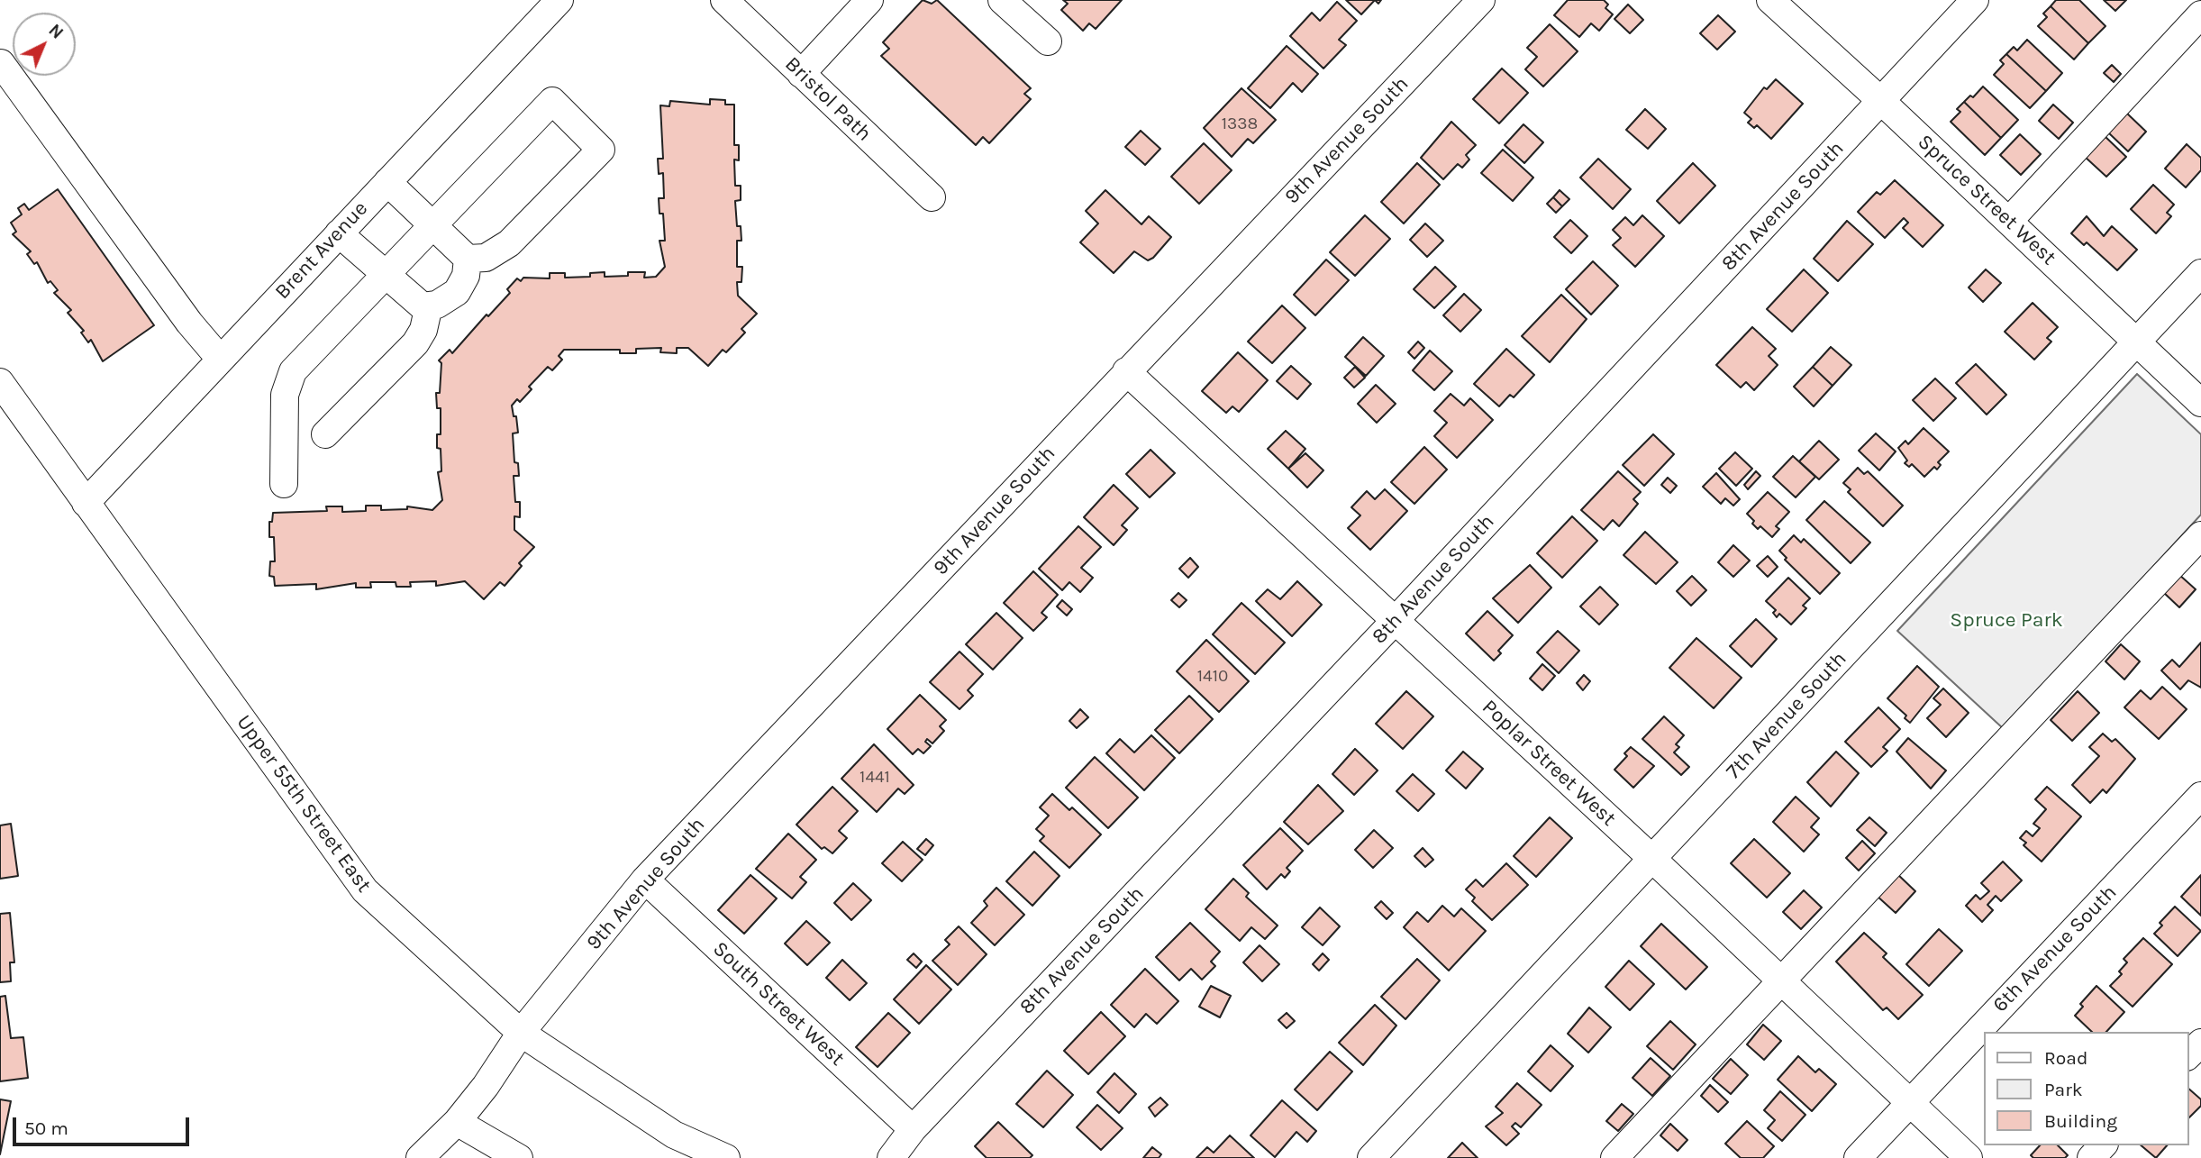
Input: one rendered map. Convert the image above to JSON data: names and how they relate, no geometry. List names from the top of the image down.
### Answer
{
  "streets": {
    "street": [
      "Bristol Path",
      "9th Avenue South",
      "Spruce Street West",
      "8th Avenue South",
      "Brent Avenue",
      "7th Avenue South",
      "Poplar Street West",
      "Upper 55th Street East",
      "6th Avenue South",
      "South Street West"
    ]
  },
  "crossings": [
    ["9th Avenue South", "Poplar Street West"],
    ["9th Avenue South", "Upper 55th Street East"],
    ["9th Avenue South", "South Street West"],
    ["Spruce Street West", "8th Avenue South"],
    ["Spruce Street West", "7th Avenue South"],
    ["8th Avenue South", "Poplar Street West"],
    ["8th Avenue South", "South Street West"],
    ["Brent Avenue", "Upper 55th Street East"],
    ["7th Avenue South", "Poplar Street West"],
    ["Poplar Street West", "6th Avenue South"]
  ],
  "parks": ["Spruce Park"],
  "house_numbers": ["1338", "1410", "1441"],
  "legend": ["Road", "Park", "Building"],
  "scale_bar": "50 m",
  "north": "top right"
}
